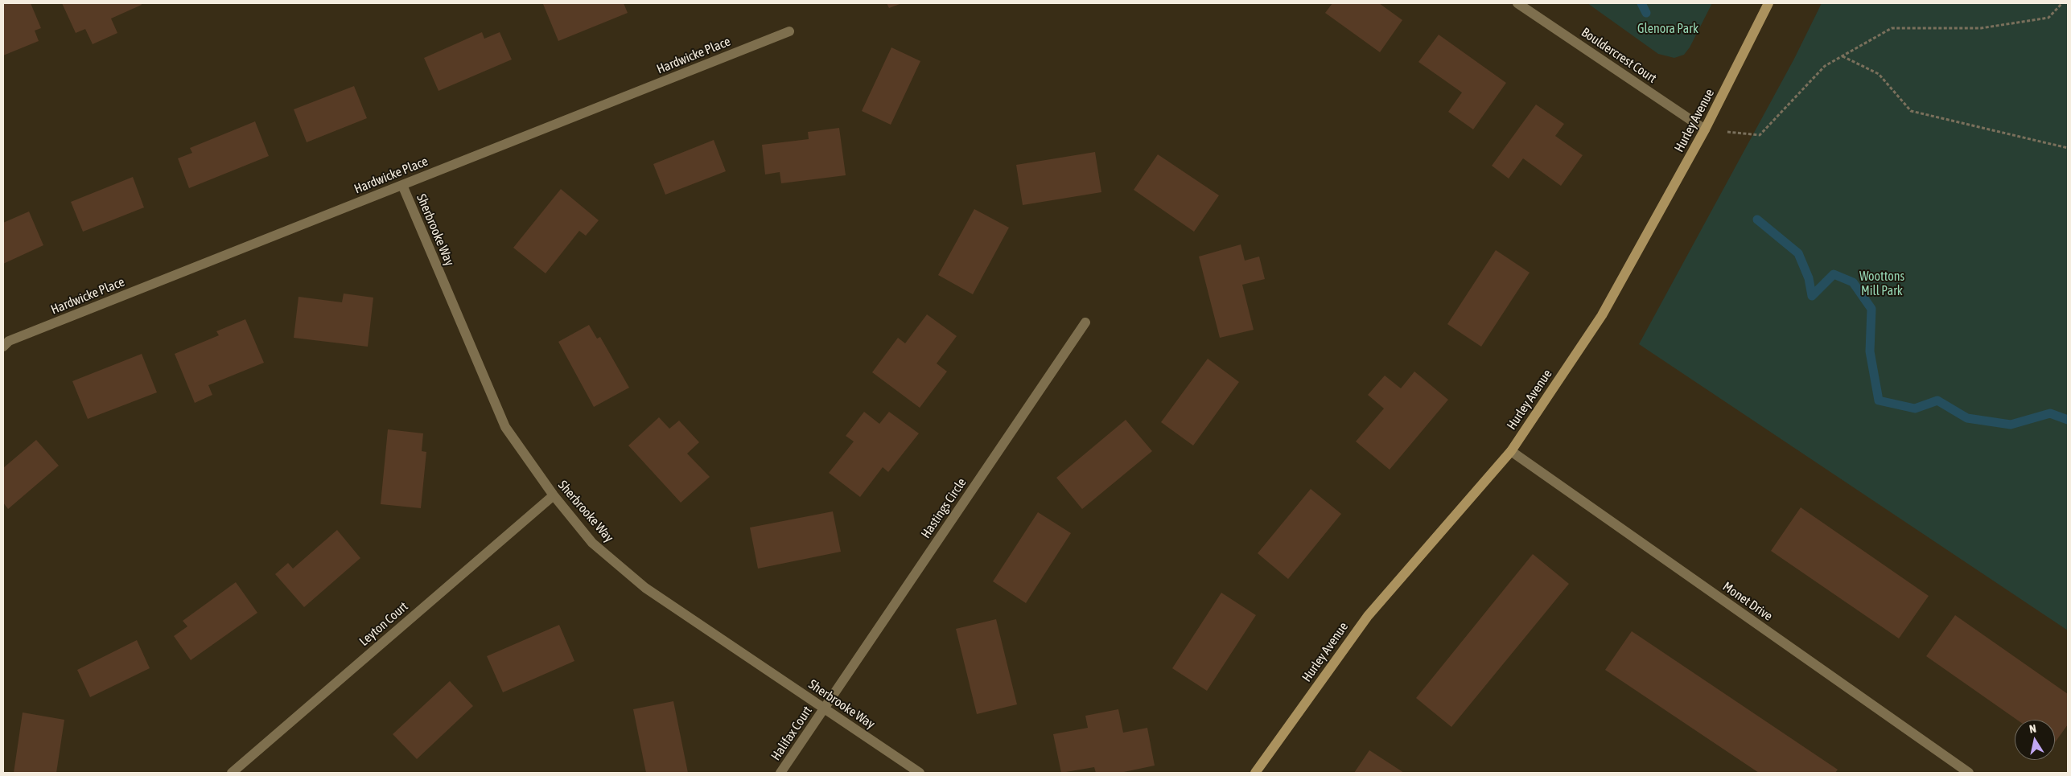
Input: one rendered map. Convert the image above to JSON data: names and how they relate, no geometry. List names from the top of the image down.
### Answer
{
  "streets": {
    "street": [
      "Hardwicke Place",
      "Bouldercrest Court",
      "Hurley Avenue",
      "Sherbrooke Way",
      "Hastings Circle",
      "Monet Drive",
      "Leyton Court",
      "Halifax Court"
    ]
  },
  "crossings": [
    ["Hardwicke Place", "Sherbrooke Way"],
    ["Bouldercrest Court", "Hurley Avenue"],
    ["Hurley Avenue", "Monet Drive"],
    ["Sherbrooke Way", "Hastings Circle"],
    ["Sherbrooke Way", "Leyton Court"],
    ["Sherbrooke Way", "Halifax Court"],
    ["Hastings Circle", "Halifax Court"]
  ],
  "parks": ["Glenora Park", "Woottons Mill Park"],
  "north": "top"
}
